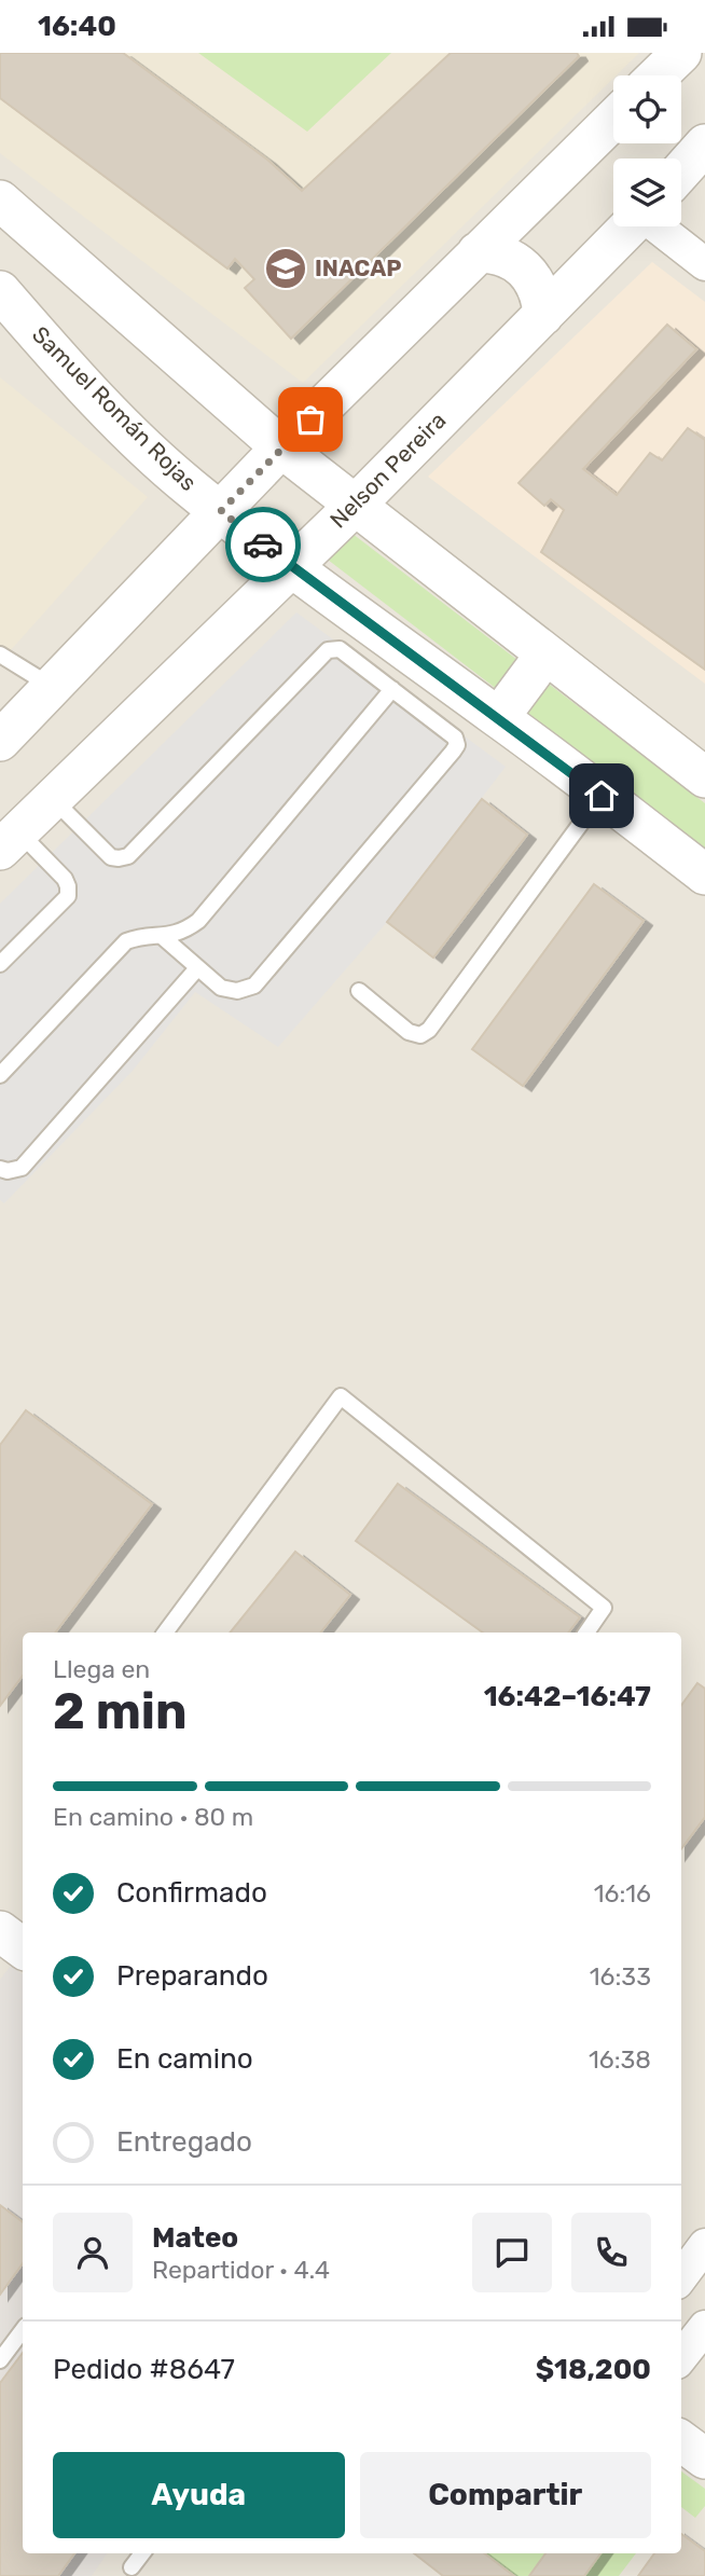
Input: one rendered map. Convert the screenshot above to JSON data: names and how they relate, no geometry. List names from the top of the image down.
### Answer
{
  "streets": {
    "street": ["Samuel Román Rojas", "Nelson Pereira"]
  },
  "crossings": [
    ["Samuel Román Rojas", "Nelson Pereira"]
  ],
  "places": {
    "school or university": ["INACAP"]
  },
  "page": {
    "status": "16:40",
    "heading": ["2 min", "Llega en", "16:42–16:47"],
    "panel": [
      "Mateo",
      "Repartidor · 4.4",
      "Pedido #8647",
      "$18,200"
    ],
    "bar": "En camino · 80 m",
    "list": [
      ["Confirmado", "16:16"],
      ["Preparando", "16:33"],
      ["En camino", "16:38"],
      "Entregado"
    ],
    "buttons": ["Ayuda", "Compartir"]
  }
}
